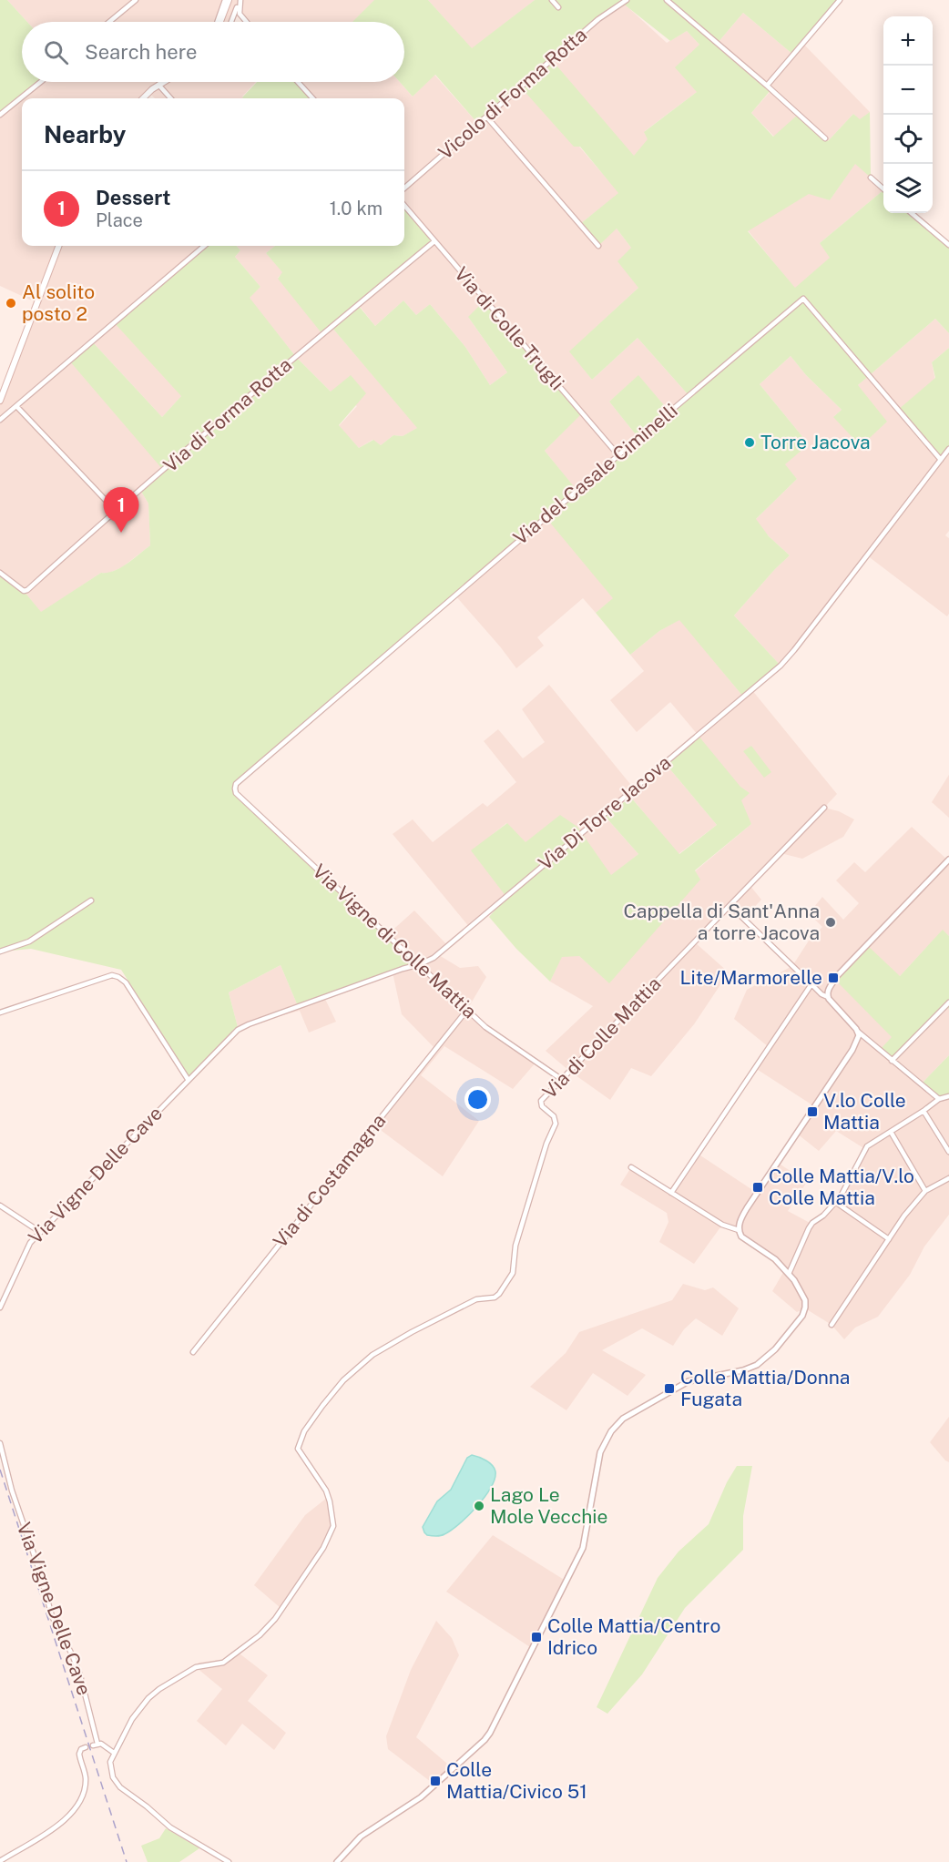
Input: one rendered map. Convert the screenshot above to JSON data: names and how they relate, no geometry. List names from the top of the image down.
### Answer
{
  "streets": {
    "street": [
      "Vicolo di Forma Rotta",
      "Via di Colle Trugli",
      "Via di Forma Rotta",
      "Via del Casale Ciminelli",
      "Via Di Torre Jacova",
      "Via Vigne di Colle Mattia",
      "Via di Colle Mattia",
      "Via Vigne Delle Cave",
      "Via di Costamagna"
    ]
  },
  "crossings": [
    ["Via di Colle Trugli", "Via di Forma Rotta"],
    ["Via di Colle Trugli", "Via del Casale Ciminelli"],
    ["Via del Casale Ciminelli", "Via Di Torre Jacova"],
    ["Via del Casale Ciminelli", "Via Vigne di Colle Mattia"],
    ["Via Di Torre Jacova", "Via Vigne di Colle Mattia"],
    ["Via Di Torre Jacova", "Via Vigne Delle Cave"],
    ["Via Vigne di Colle Mattia", "Via di Colle Mattia"],
    ["Via Vigne di Colle Mattia", "Via di Costamagna"],
    ["Via di Colle Mattia", "Via Vigne Delle Cave"]
  ],
  "places": {
    "other": [
      "Al solito posto 2",
      "Torre Jacova",
      "Cappella di Sant'Anna a torre Jacova",
      "Lago Le Mole Vecchie"
    ],
    "transit": [
      "Lite/Marmorelle",
      "V.lo Colle Mattia",
      "Colle Mattia/V.lo Colle Mattia",
      "Colle Mattia/Donna Fugata",
      "Colle Mattia/Centro Idrico",
      "Colle Mattia/Civico 51"
    ]
  },
  "page": {
    "map_buttons": ["+", "−"],
    "search": "Search here",
    "heading": "Nearby",
    "list": [
      {
        "mark": "1",
        "name": "Dessert",
        "note": "Place",
        "value": "1.0 km"
      }
    ],
    "pins": "1"
  }
}
